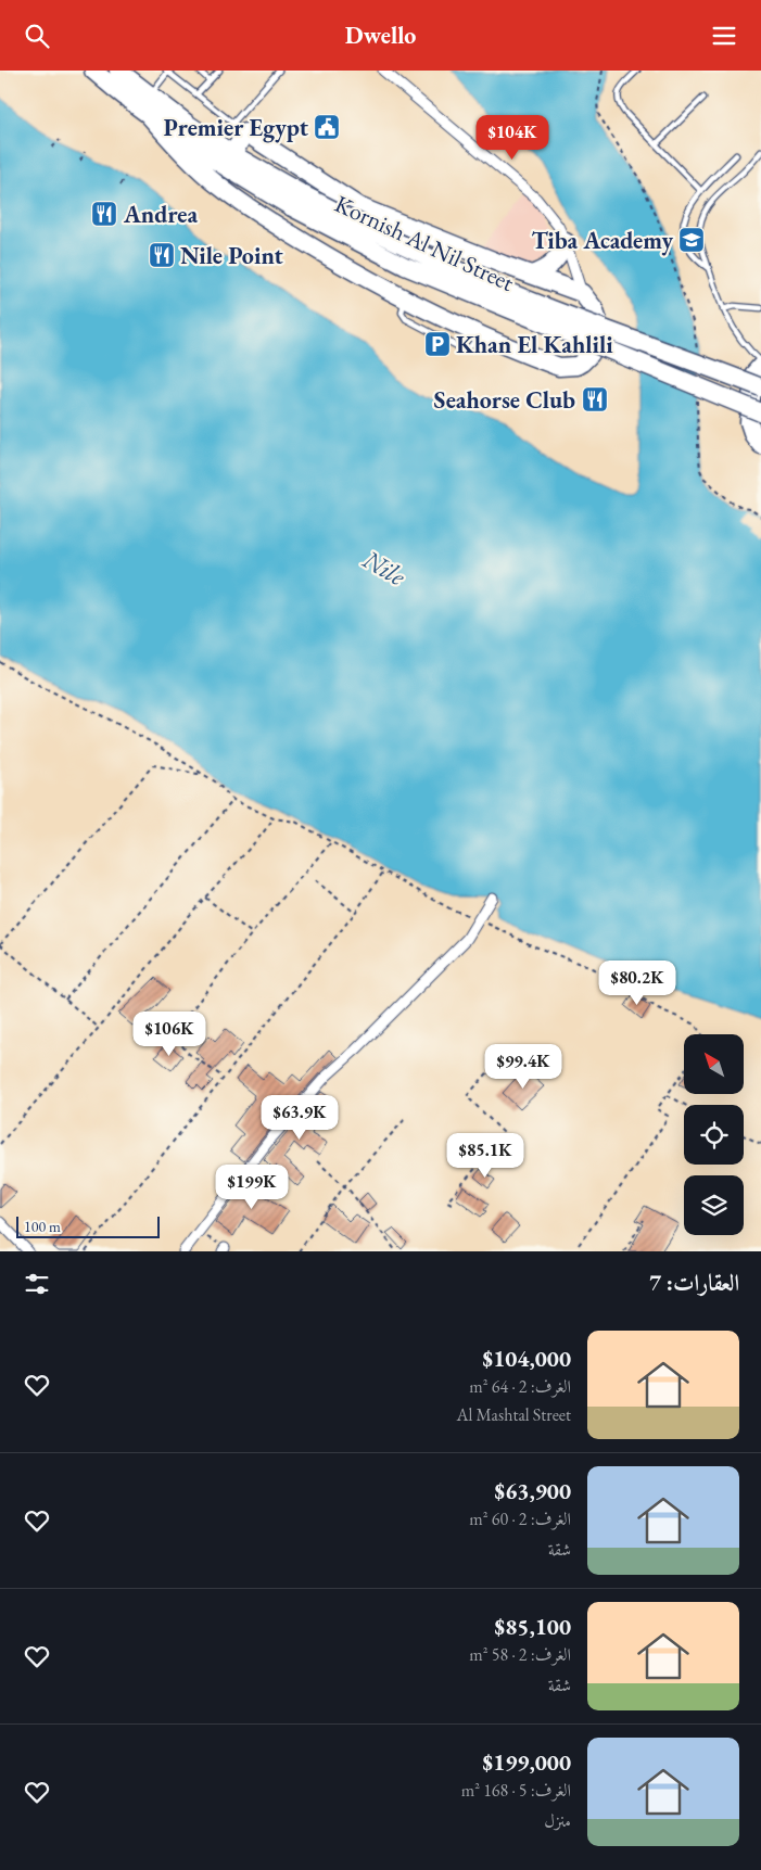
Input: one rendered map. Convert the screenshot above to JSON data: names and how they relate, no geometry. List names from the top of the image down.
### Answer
{
  "streets": {
    "highway": ["Kornish Al Nil Street"]
  },
  "water": ["Nile"],
  "places": {
    "public building": ["Premier Egypt"],
    "restaurant": ["Andrea", "Nile Point", "Seahorse Club"],
    "school or university": ["Tiba Academy"],
    "parking": ["Khan El Kahlili"]
  },
  "scale_bar": "100 m",
  "north": "top left",
  "page": {
    "header": "Dwello",
    "price": [
      "$104K",
      "$80.2K",
      "$106K",
      "$99.4K",
      "$63.9K",
      "$85.1K",
      "$199K"
    ],
    "scale": "100 m",
    "heading": "العقارات: 7",
    "list": [
      {
        "name": "$104,000",
        "note": "الغرف: 2 · 64 m² · Al Mashtal Street"
      },
      {
        "name": "$63,900",
        "note": "الغرف: 2 · 60 m² · شقة"
      },
      {
        "name": "$85,100",
        "note": "الغرف: 2 · 58 m² · شقة"
      },
      {
        "name": "$199,000",
        "note": "الغرف: 5 · 168 m² · منزل"
      }
    ]
  }
}
